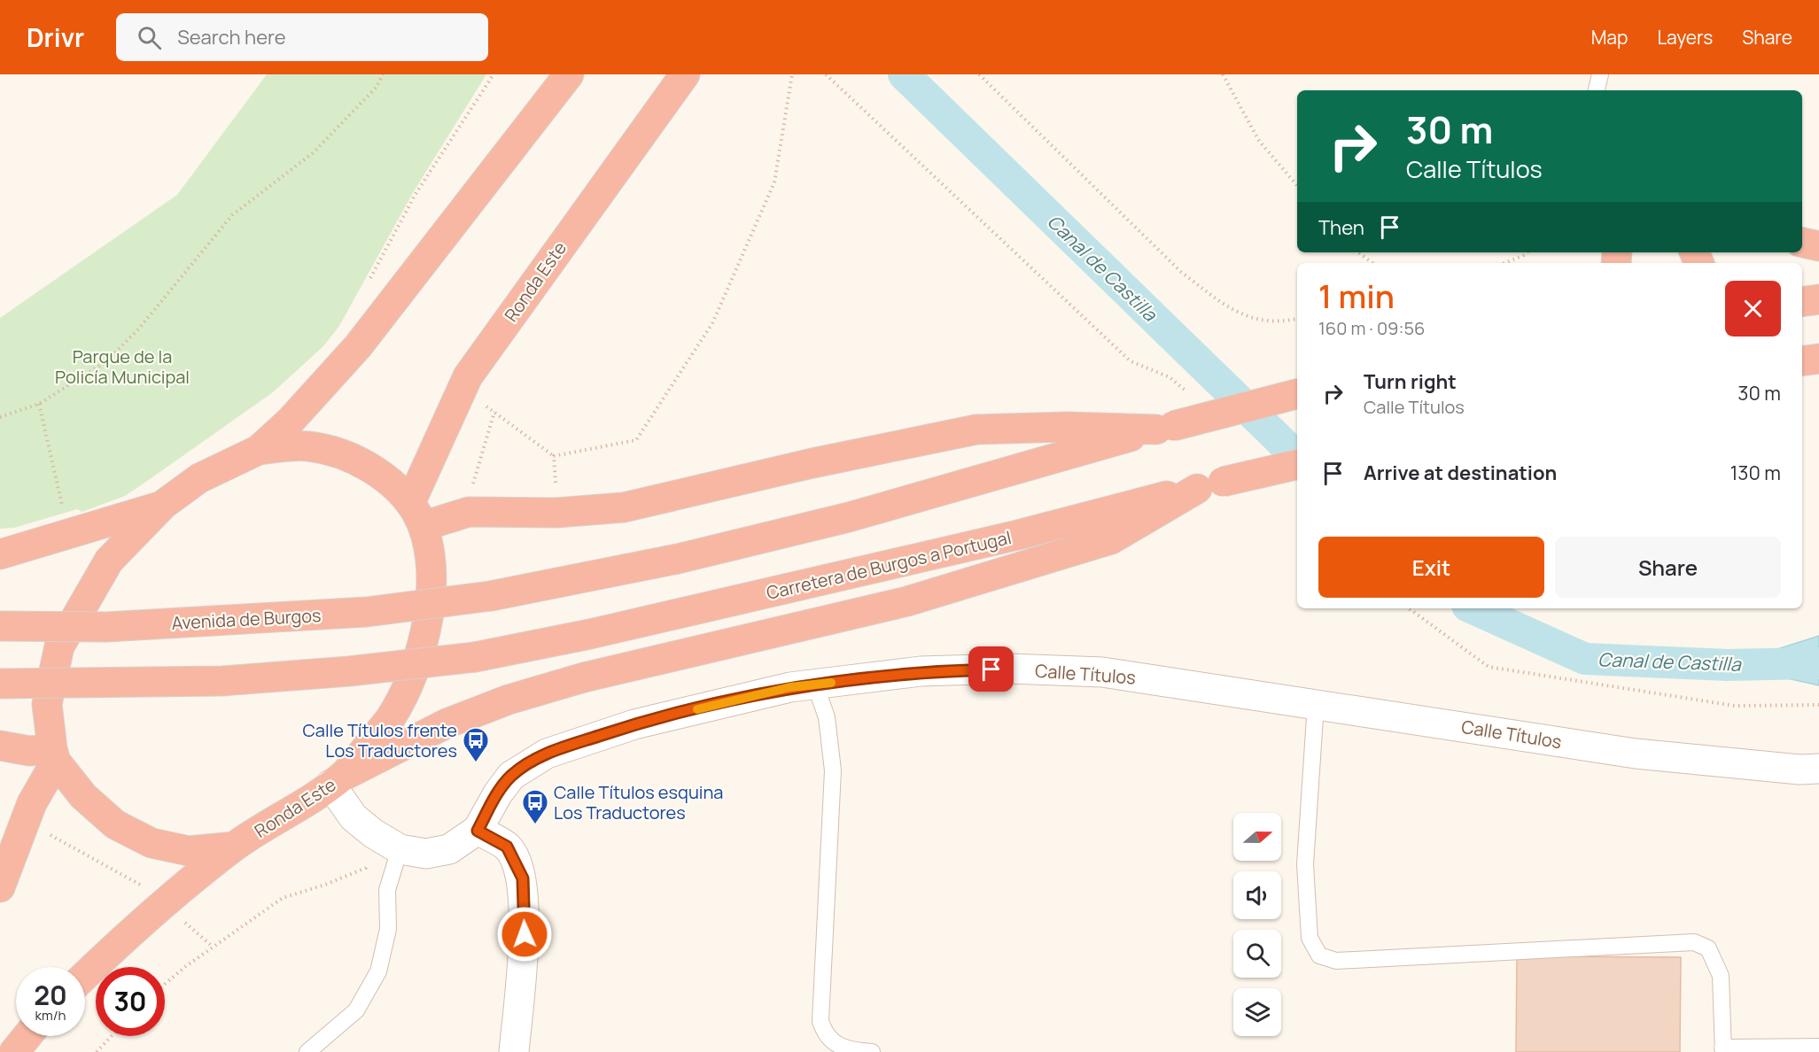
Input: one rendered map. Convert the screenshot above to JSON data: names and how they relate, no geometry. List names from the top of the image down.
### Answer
{
  "streets": {
    "highway": ["Ronda Este", "Carretera de Burgos a Portugal", "Avenida de Burgos"],
    "street": ["Calle Títulos"]
  },
  "crossings": [
    ["Ronda Este", "Calle Títulos"]
  ],
  "water": ["Canal de Castilla"],
  "parks": ["Parque de la Policía Municipal"],
  "places": {
    "bus stop": ["Calle Títulos frente Los Traductores", "Calle Títulos esquina Los Traductores"]
  },
  "north": "right",
  "page": {
    "header": "Drivr",
    "search": "Search here",
    "nav": ["Map", "Layers", "Share"],
    "turn": ["30 m", "Calle Títulos"],
    "then": "Then",
    "heading": ["1 min", "160 m · 09:56"],
    "list": [
      {
        "name": "Turn right",
        "note": "Calle Títulos",
        "value": "30 m"
      },
      {
        "name": "Arrive at destination",
        "value": "130 m"
      }
    ],
    "buttons": ["Exit", "Share"],
    "speed": "20 km/h",
    "limit": "30"
  }
}
